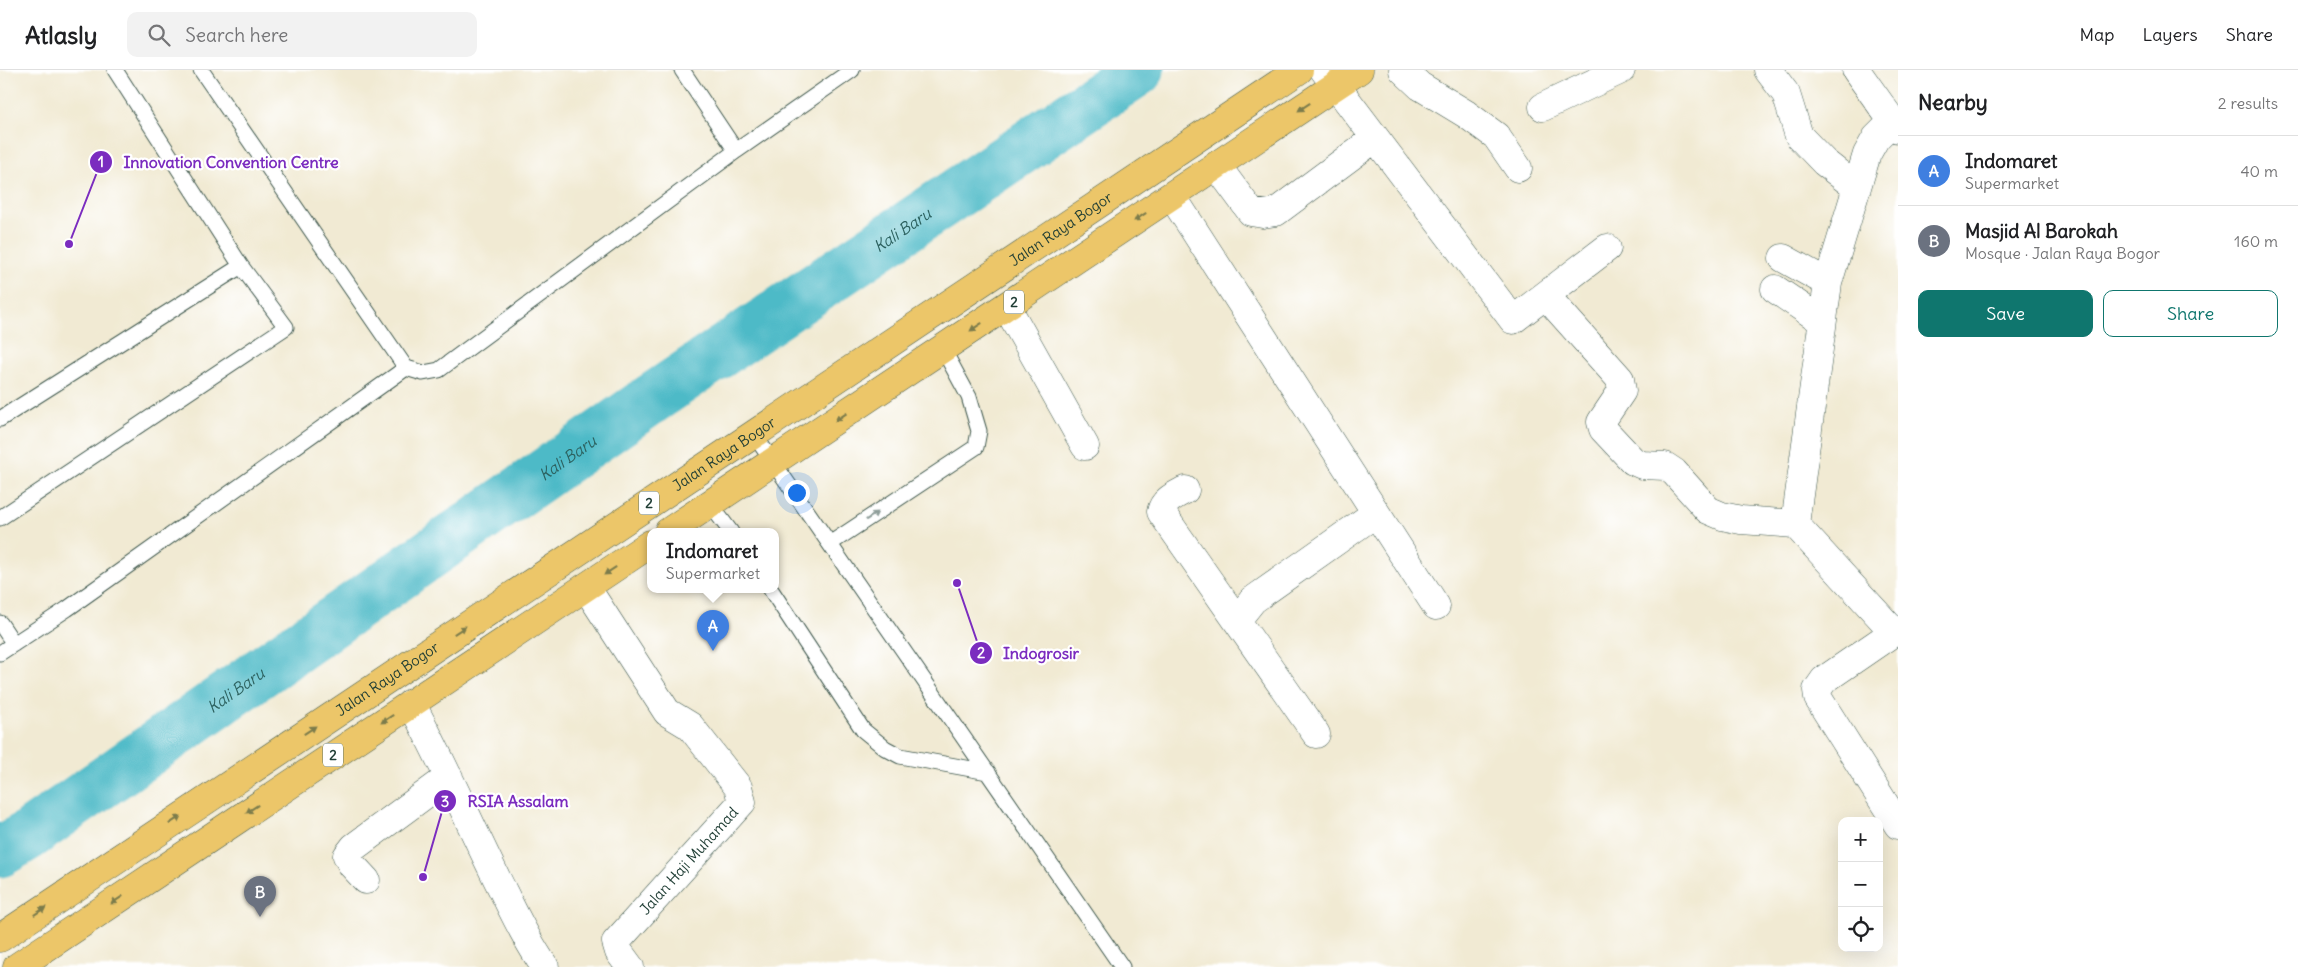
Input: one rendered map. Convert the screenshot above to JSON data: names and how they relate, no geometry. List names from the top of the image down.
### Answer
{
  "streets": {
    "highway": ["Jalan Raya Bogor", "2"],
    "street": ["Jalan Haji Muhamad"]
  },
  "crossings": [
    ["2", "Jalan Haji Muhamad"]
  ],
  "water": ["Kali Baru"],
  "places": ["Innovation Convention Centre", "Indogrosir", "RSIA Assalam"],
  "page": {
    "header": "Atlasly",
    "search": "Search here",
    "nav": ["Map", "Layers", "Share"],
    "heading": ["Nearby", "2 results"],
    "list": [
      {
        "mark": "A",
        "name": "Indomaret",
        "note": "Supermarket",
        "value": "40 m"
      },
      {
        "mark": "B",
        "name": "Masjid Al Barokah",
        "note": "Mosque · Jalan Raya Bogor",
        "value": "160 m"
      }
    ],
    "buttons": ["Save", "Share"],
    "popup": ["Indomaret", "Supermarket"],
    "pins": ["A", "B"],
    "map_buttons": ["+", "−"]
  }
}
